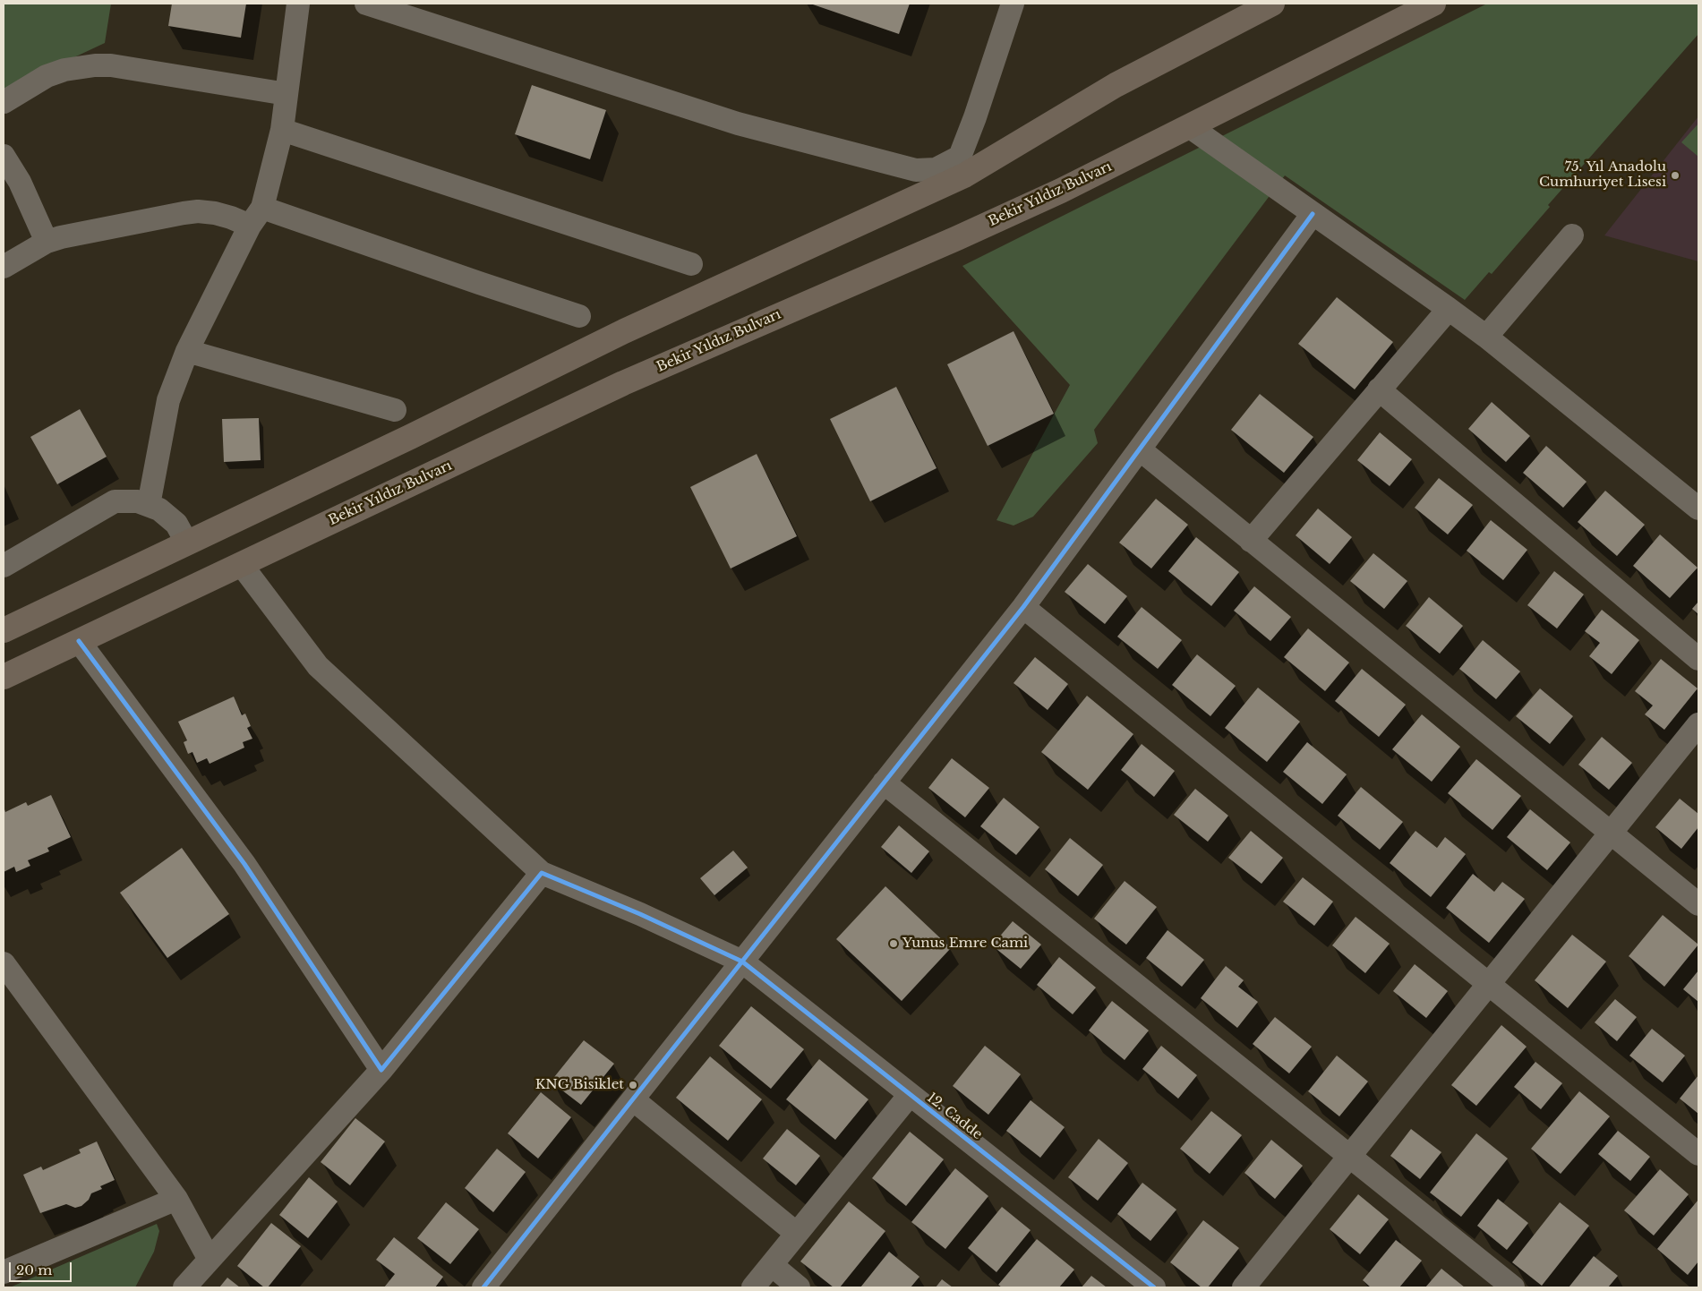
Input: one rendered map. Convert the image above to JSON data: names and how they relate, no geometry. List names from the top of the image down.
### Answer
{
  "streets": {
    "main road": ["Bekir Yıldız Bulvarı"],
    "street": ["12. Cadde"]
  },
  "places": ["75. Yıl Anadolu Cumhuriyet Lisesi", "Yunus Emre Cami", "KNG Bisiklet"],
  "scale_bar": "20 m"
}
